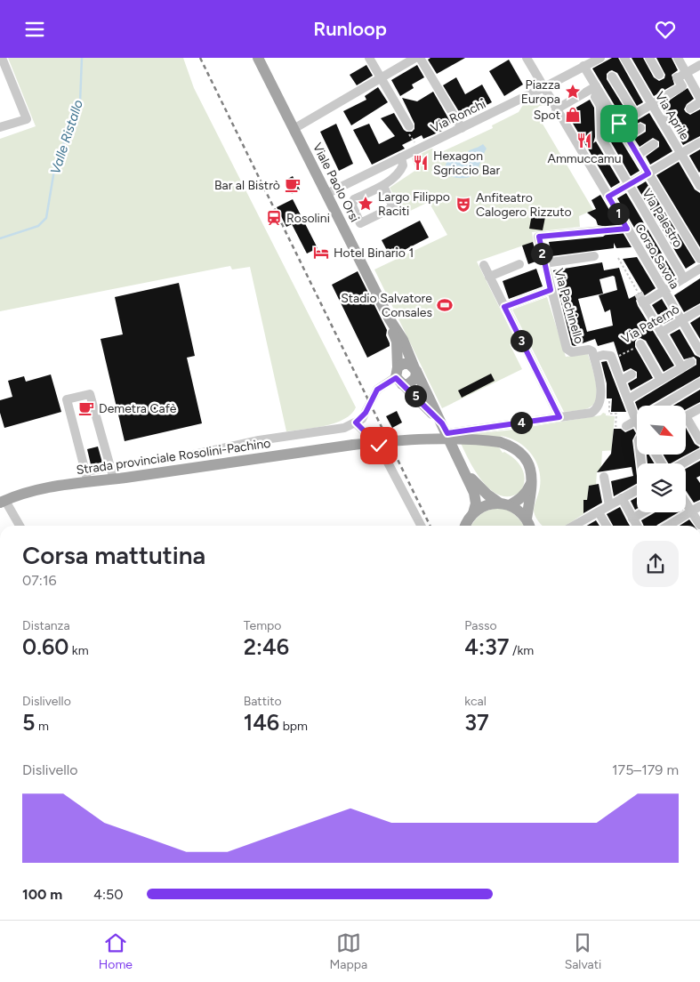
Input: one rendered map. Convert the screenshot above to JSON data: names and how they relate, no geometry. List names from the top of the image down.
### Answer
{
  "streets": {
    "main road": ["Viale Paolo Orsi", "Strada provinciale Rosolini-Pachino"],
    "street": [
      "Via Ronchi",
      "Via Aprile",
      "Via Palestro",
      "Corso Savoia",
      "Via Pachinello",
      "Via Paternò"
    ]
  },
  "crossings": [
    ["Via Ronchi", "Viale Paolo Orsi"],
    ["Via Ronchi", "Corso Savoia"],
    ["Corso Savoia", "Via Paternò"]
  ],
  "water": ["Valle Ristallo"],
  "places": {
    "place": ["Piazza Europa", "Largo Filippo Raciti"],
    "shop": ["Spot"],
    "restaurant": ["Ammuccamu", "Hexagon Sgriccio Bar"],
    "cafe": ["Bar al Bistrò", "Demetra Cafè"],
    "theatre": ["Anfiteatro Calogero Rizzuto"],
    "station": ["Rosolini"],
    "hotel": ["Hotel Binario 1"],
    "sports": ["Stadio Salvatore Consales"]
  },
  "north": "bottom right",
  "page": {
    "header": "Runloop",
    "pins": [
      "1",
      "2",
      "3",
      "5",
      "4"
    ],
    "heading": ["Corsa mattutina", "07:16"],
    "stats": [
      ["Distanza", "0.60 km"],
      ["Tempo", "2:46"],
      ["Passo", "4:37 /km"],
      ["Dislivello", "5 m"],
      ["Battito", "146 bpm"],
      ["kcal", "37"]
    ],
    "chart": ["Dislivello", "175–179 m"],
    "list": [
      {
        "name": "100 m",
        "note": "4:50"
      }
    ],
    "tabs": ["Home", "Mappa", "Salvati"]
  }
}
